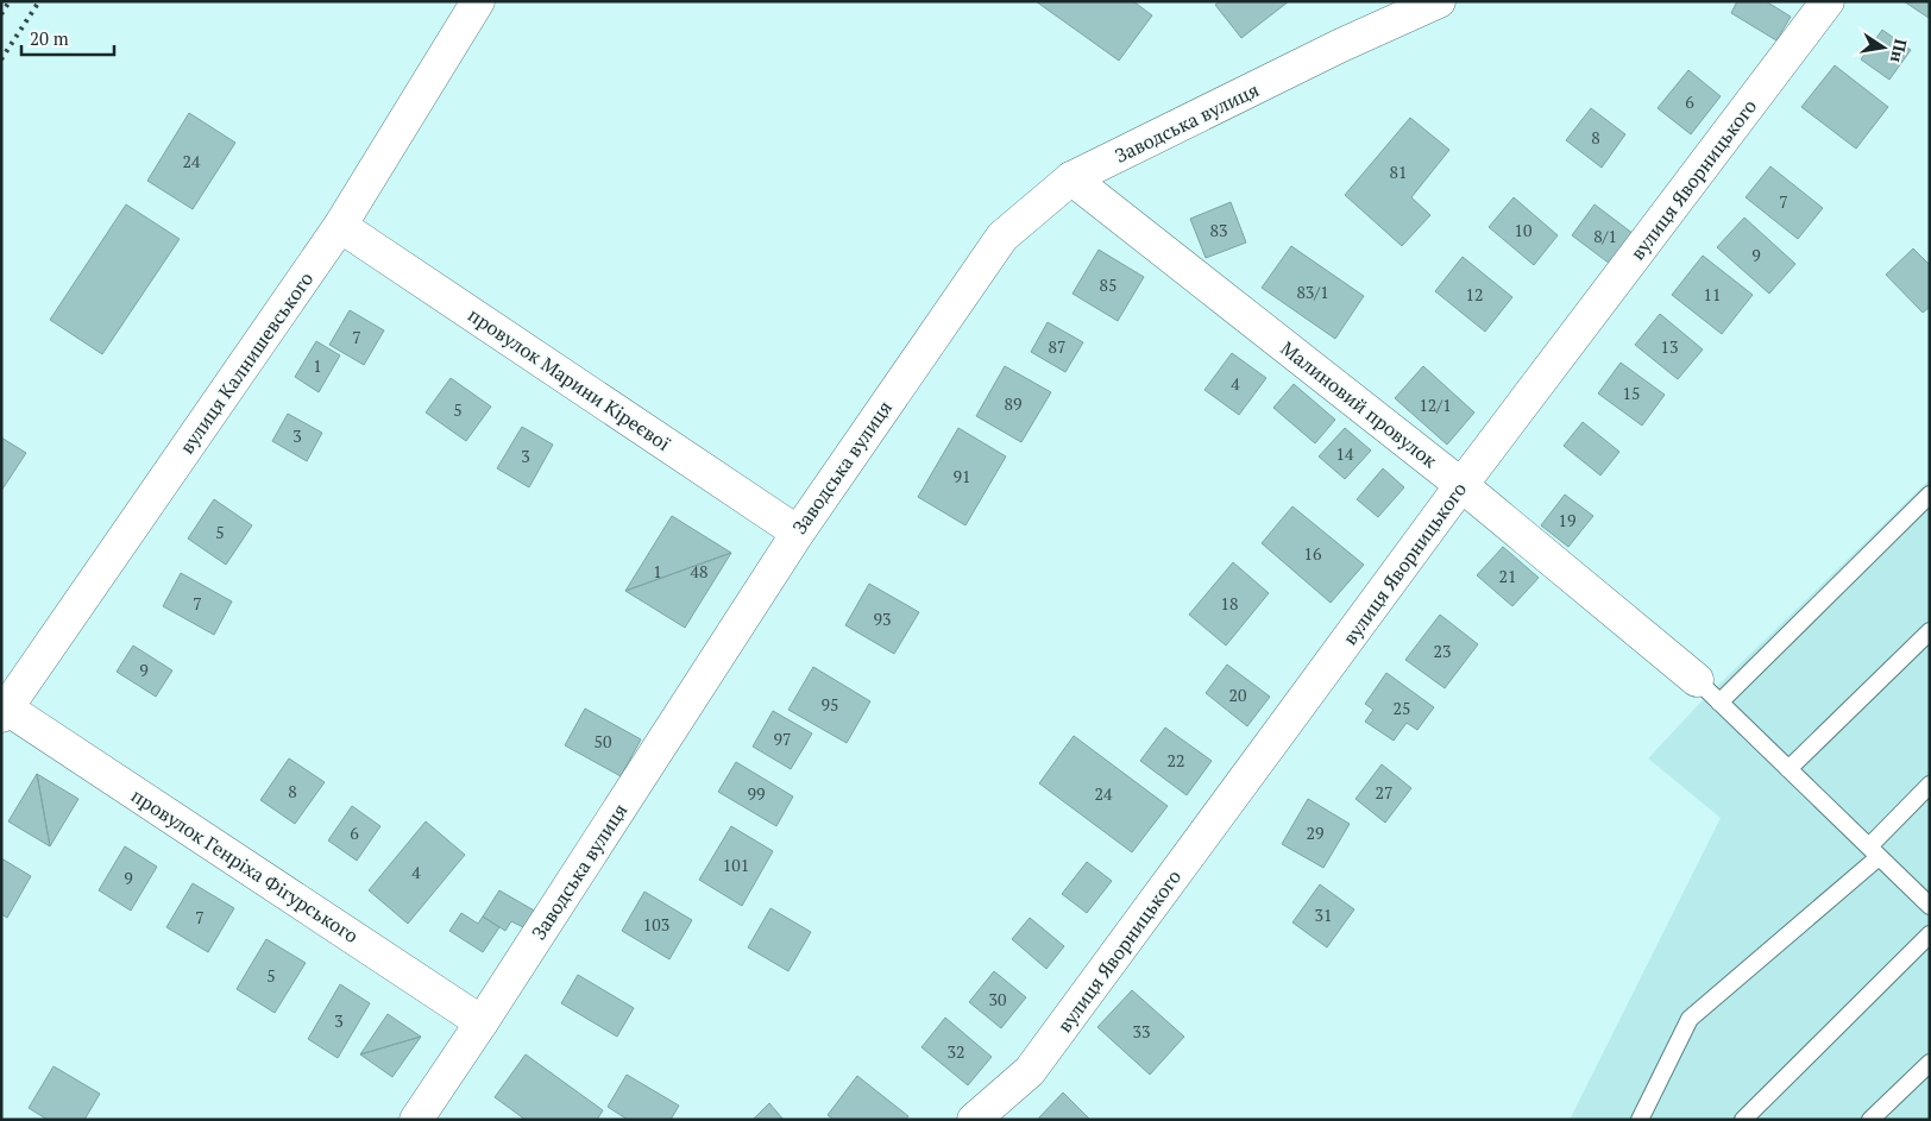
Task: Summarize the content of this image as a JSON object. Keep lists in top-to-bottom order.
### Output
{
  "streets": {
    "street": [
      "Заводська вулиця",
      "вулиця Яворницького",
      "вулиця Калнишевського",
      "провулок Марини Кіреєвої",
      "Малиновий провулок",
      "провулок Генріха Фігурського"
    ]
  },
  "crossings": [
    ["Заводська вулиця", "провулок Марини Кіреєвої"],
    ["Заводська вулиця", "Малиновий провулок"],
    ["Заводська вулиця", "провулок Генріха Фігурського"],
    ["вулиця Яворницького", "Малиновий провулок"],
    ["вулиця Калнишевського", "провулок Марини Кіреєвої"],
    ["вулиця Калнишевського", "провулок Генріха Фігурського"]
  ],
  "house_numbers": [
    "6",
    "8",
    "24",
    "81",
    "7",
    "83",
    "10",
    "8/1",
    "9",
    "85",
    "83/1",
    "12",
    "11",
    "7",
    "87",
    "13",
    "1",
    "4",
    "15",
    "89",
    "12/1",
    "5",
    "3",
    "14",
    "3",
    "91",
    "19",
    "5",
    "16",
    "1",
    "48",
    "21",
    "7",
    "18",
    "93",
    "23",
    "9",
    "20",
    "95",
    "25",
    "97",
    "50",
    "22",
    "8",
    "27",
    "99",
    "24",
    "6",
    "29",
    "101",
    "4",
    "9",
    "31",
    "7",
    "103",
    "5",
    "30",
    "3",
    "33",
    "32"
  ],
  "scale_bar": "20 m",
  "north": "right"
}
